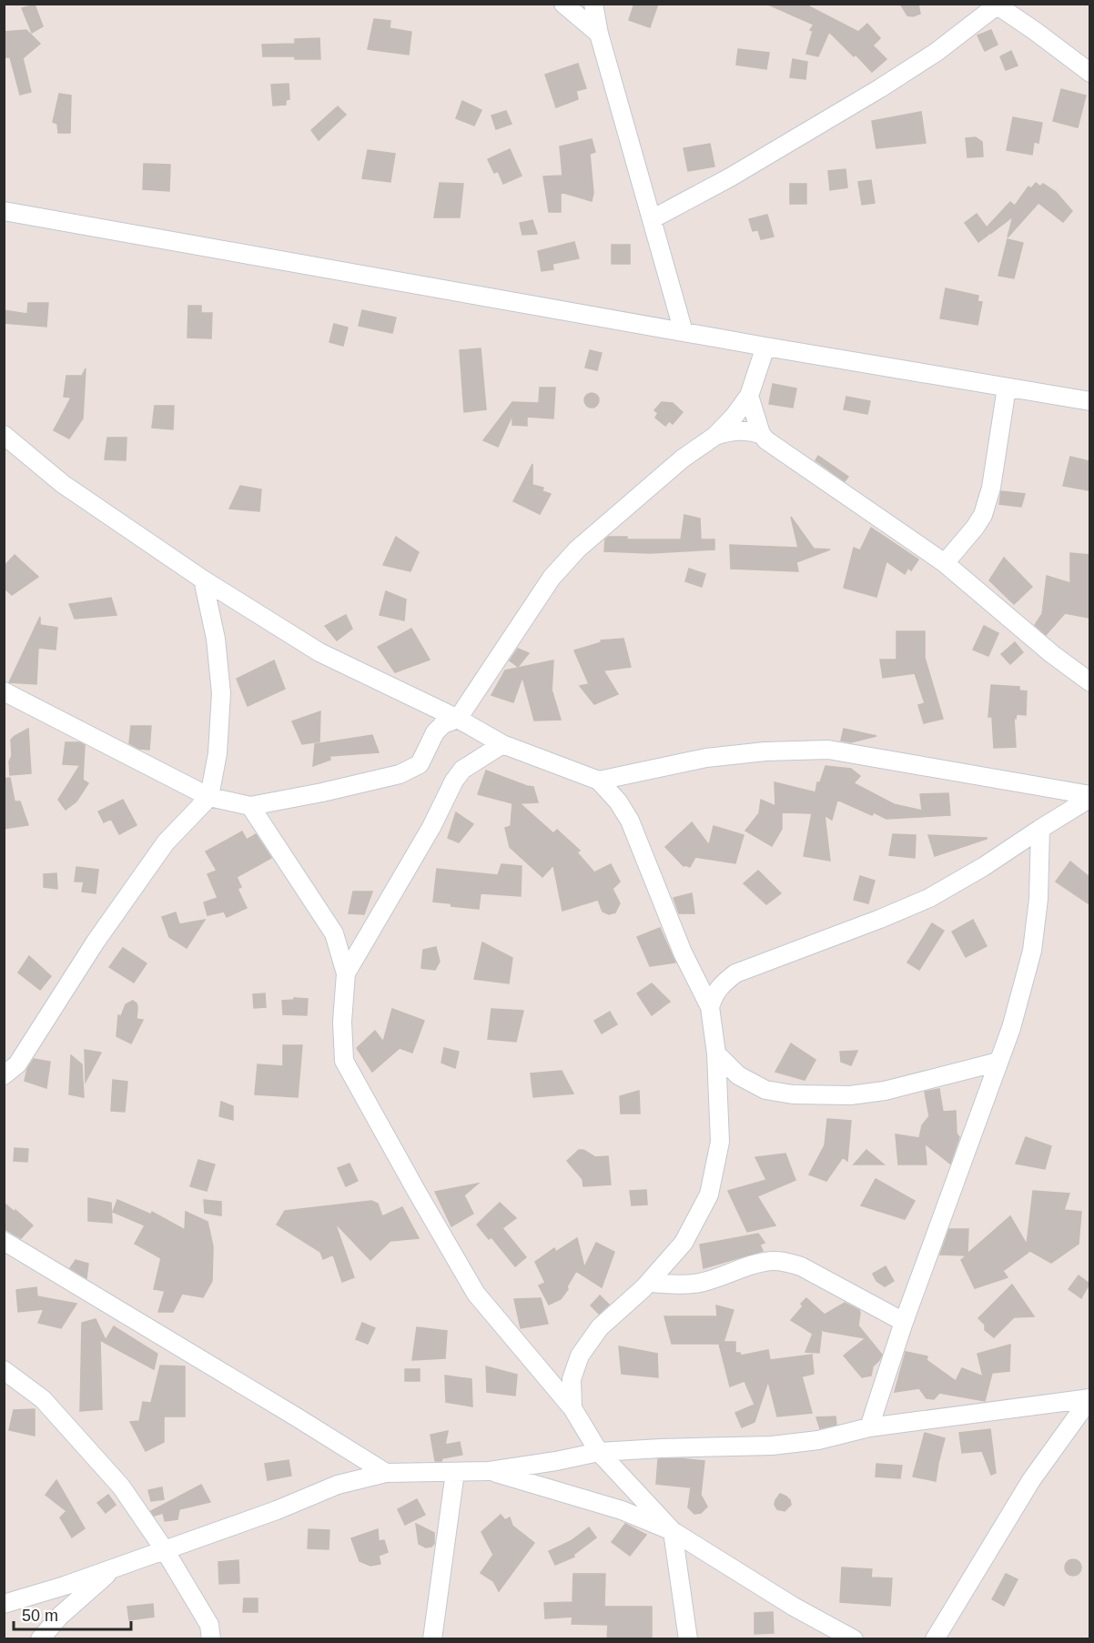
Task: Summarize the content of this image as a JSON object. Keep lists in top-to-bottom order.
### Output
{
  "scale_bar": "50 m"
}
